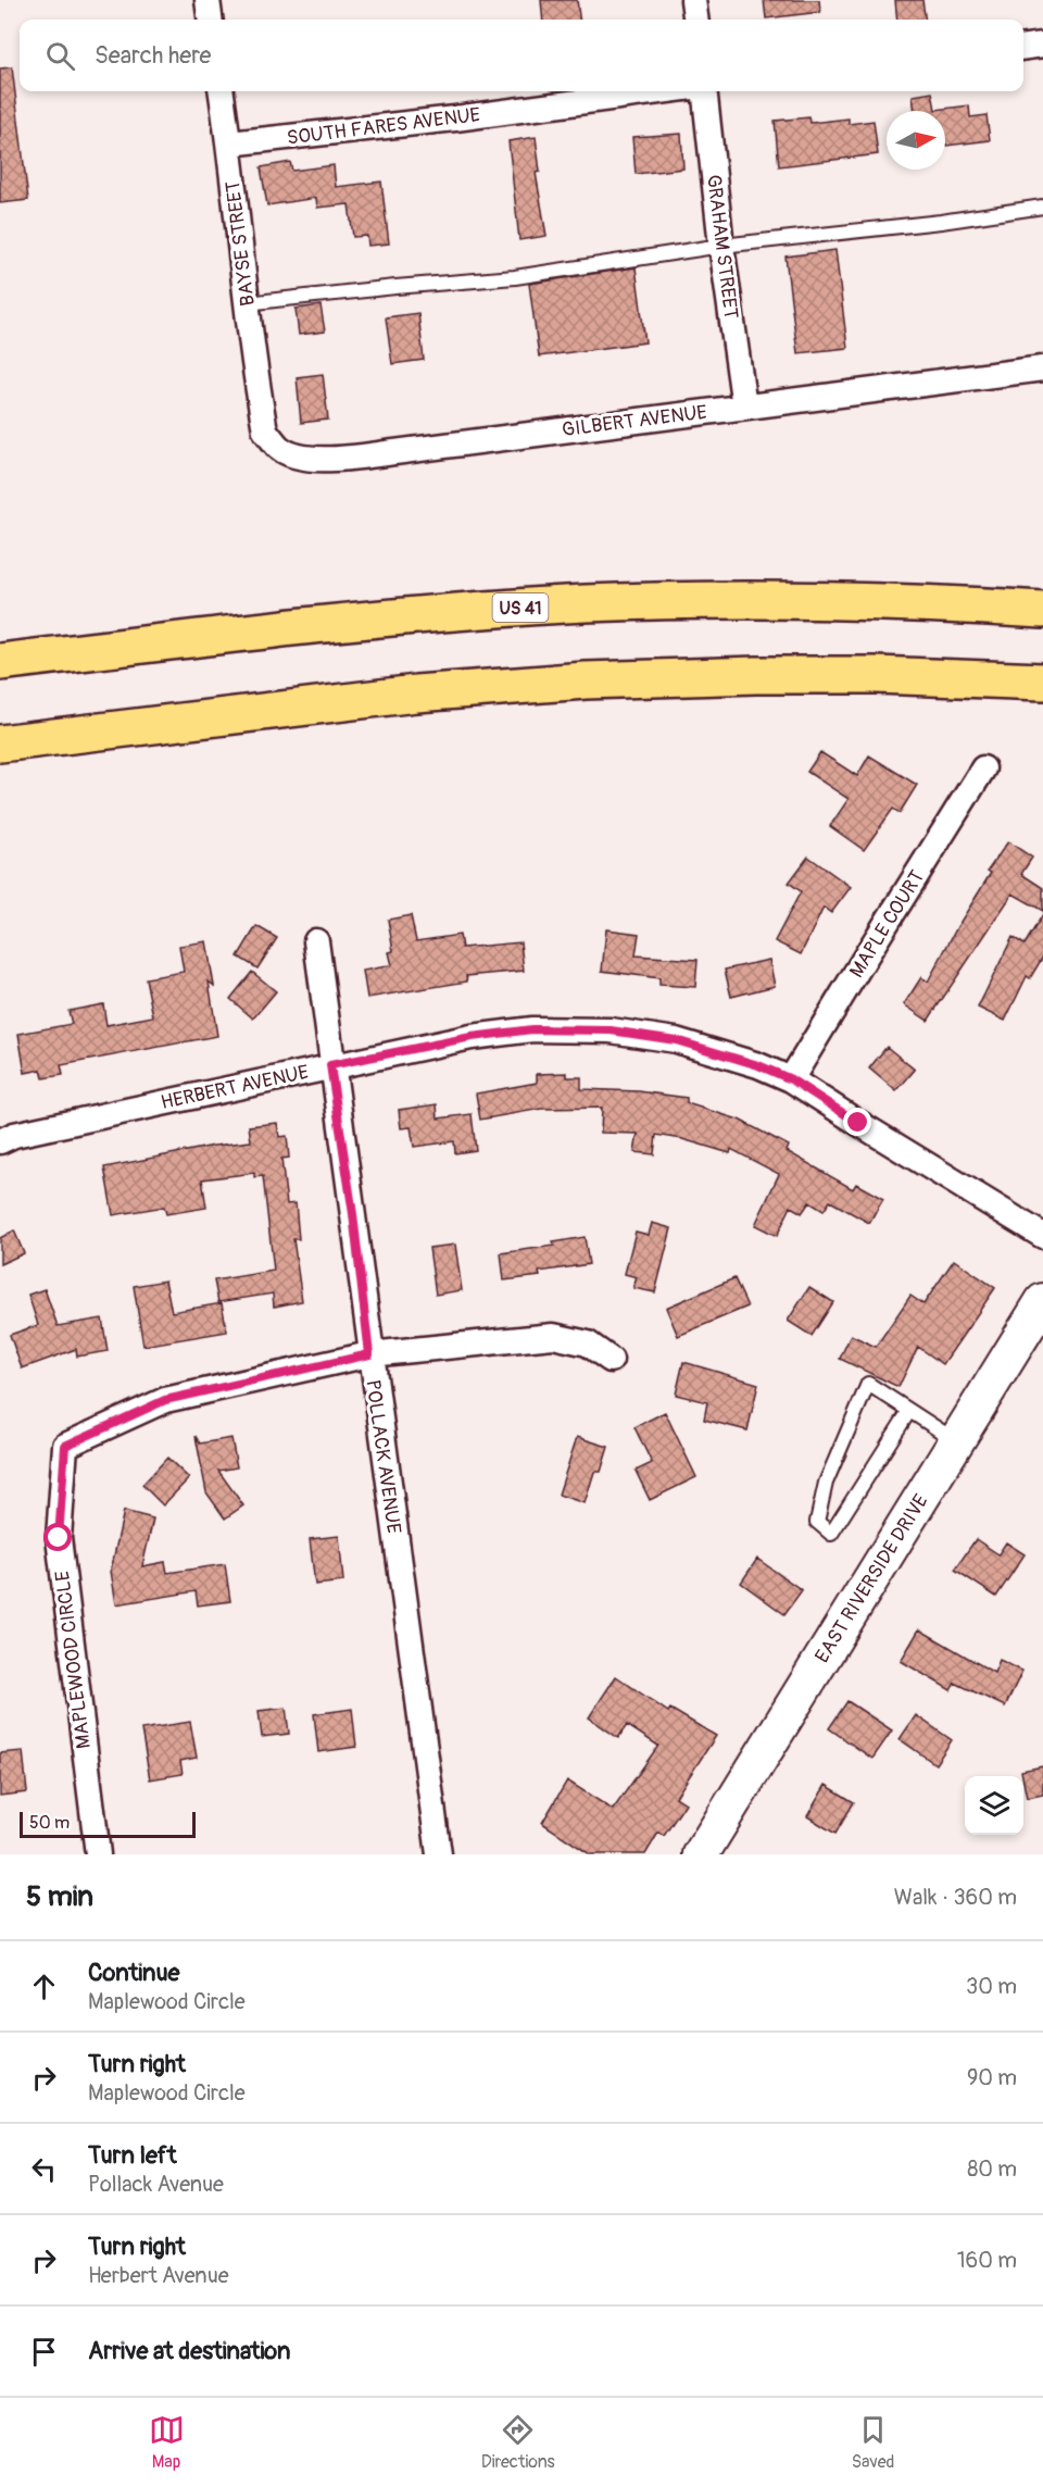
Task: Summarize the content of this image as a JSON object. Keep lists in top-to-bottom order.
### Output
{
  "streets": {
    "highway": ["US 41"],
    "street": [
      "SOUTH FARES AVENUE",
      "BAYSE STREET",
      "GRAHAM STREET",
      "GILBERT AVENUE",
      "MAPLE COURT",
      "HERBERT AVENUE",
      "POLLACK AVENUE",
      "EAST RIVERSIDE DRIVE",
      "MAPLEWOOD CIRCLE"
    ]
  },
  "crossings": [
    ["SOUTH FARES AVENUE", "BAYSE STREET"],
    ["BAYSE STREET", "GILBERT AVENUE"],
    ["GRAHAM STREET", "GILBERT AVENUE"],
    ["MAPLE COURT", "HERBERT AVENUE"],
    ["HERBERT AVENUE", "POLLACK AVENUE"],
    ["POLLACK AVENUE", "MAPLEWOOD CIRCLE"]
  ],
  "scale_bar": "50 m",
  "north": "right",
  "page": {
    "search": "Search here",
    "scale": "50 m",
    "heading": ["5 min", "Walk · 360 m"],
    "list": [
      ["Continue", "Maplewood Circle", "30 m"],
      ["Turn right", "Maplewood Circle", "90 m"],
      ["Turn left", "Pollack Avenue", "80 m"],
      ["Turn right", "Herbert Avenue", "160 m"],
      "Arrive at destination"
    ],
    "nav": ["Map", "Directions", "Saved"]
  }
}
